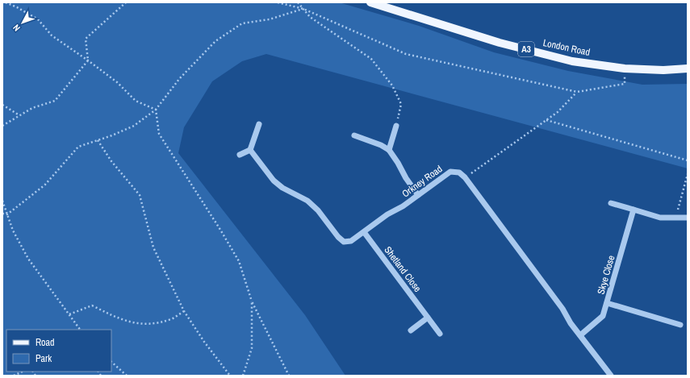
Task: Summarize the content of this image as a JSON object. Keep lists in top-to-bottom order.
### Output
{
  "streets": {
    "main road": ["London Road", "A3"],
    "street": ["Orkney Road", "Shetland Close", "Skye Close"]
  },
  "crossings": [
    ["Orkney Road", "Shetland Close"]
  ],
  "legend": ["Road", "Park"],
  "north": "bottom left"
}
